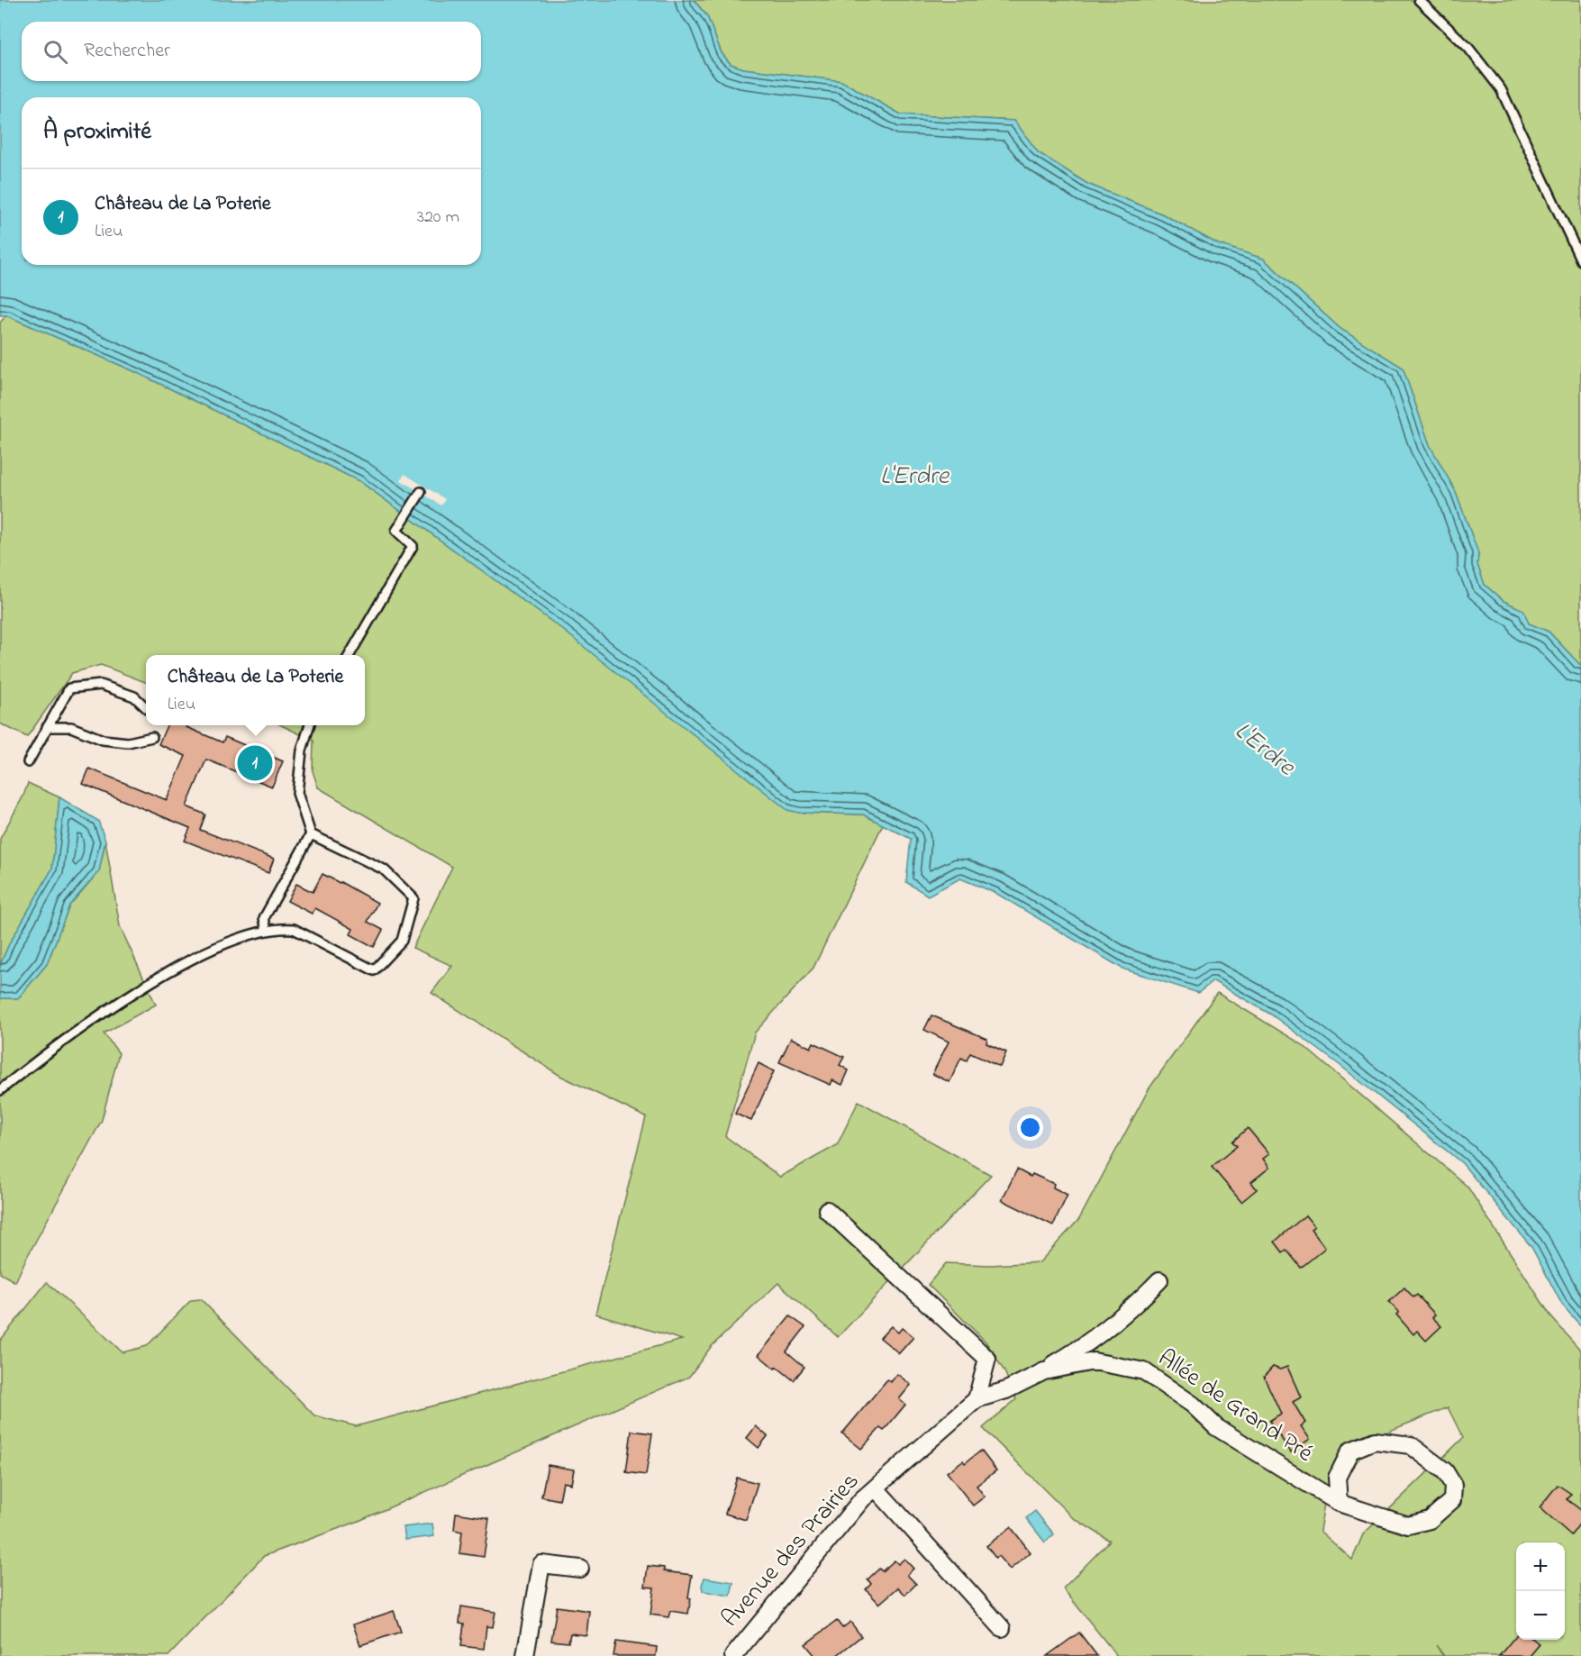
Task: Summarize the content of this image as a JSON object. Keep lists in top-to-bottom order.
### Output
{
  "streets": {
    "street": ["Allée de Grand Pré", "Avenue des Prairies"]
  },
  "crossings": [
    ["Allée de Grand Pré", "Avenue des Prairies"]
  ],
  "water": ["L'Erdre"],
  "page": {
    "search": "Rechercher",
    "heading": "À proximité",
    "list": [
      {
        "mark": "1",
        "name": "Château de La Poterie",
        "note": "Lieu",
        "value": "320 m"
      }
    ],
    "popup": ["Château de La Poterie", "Lieu"],
    "pins": "1",
    "map_buttons": ["+", "−"]
  }
}
